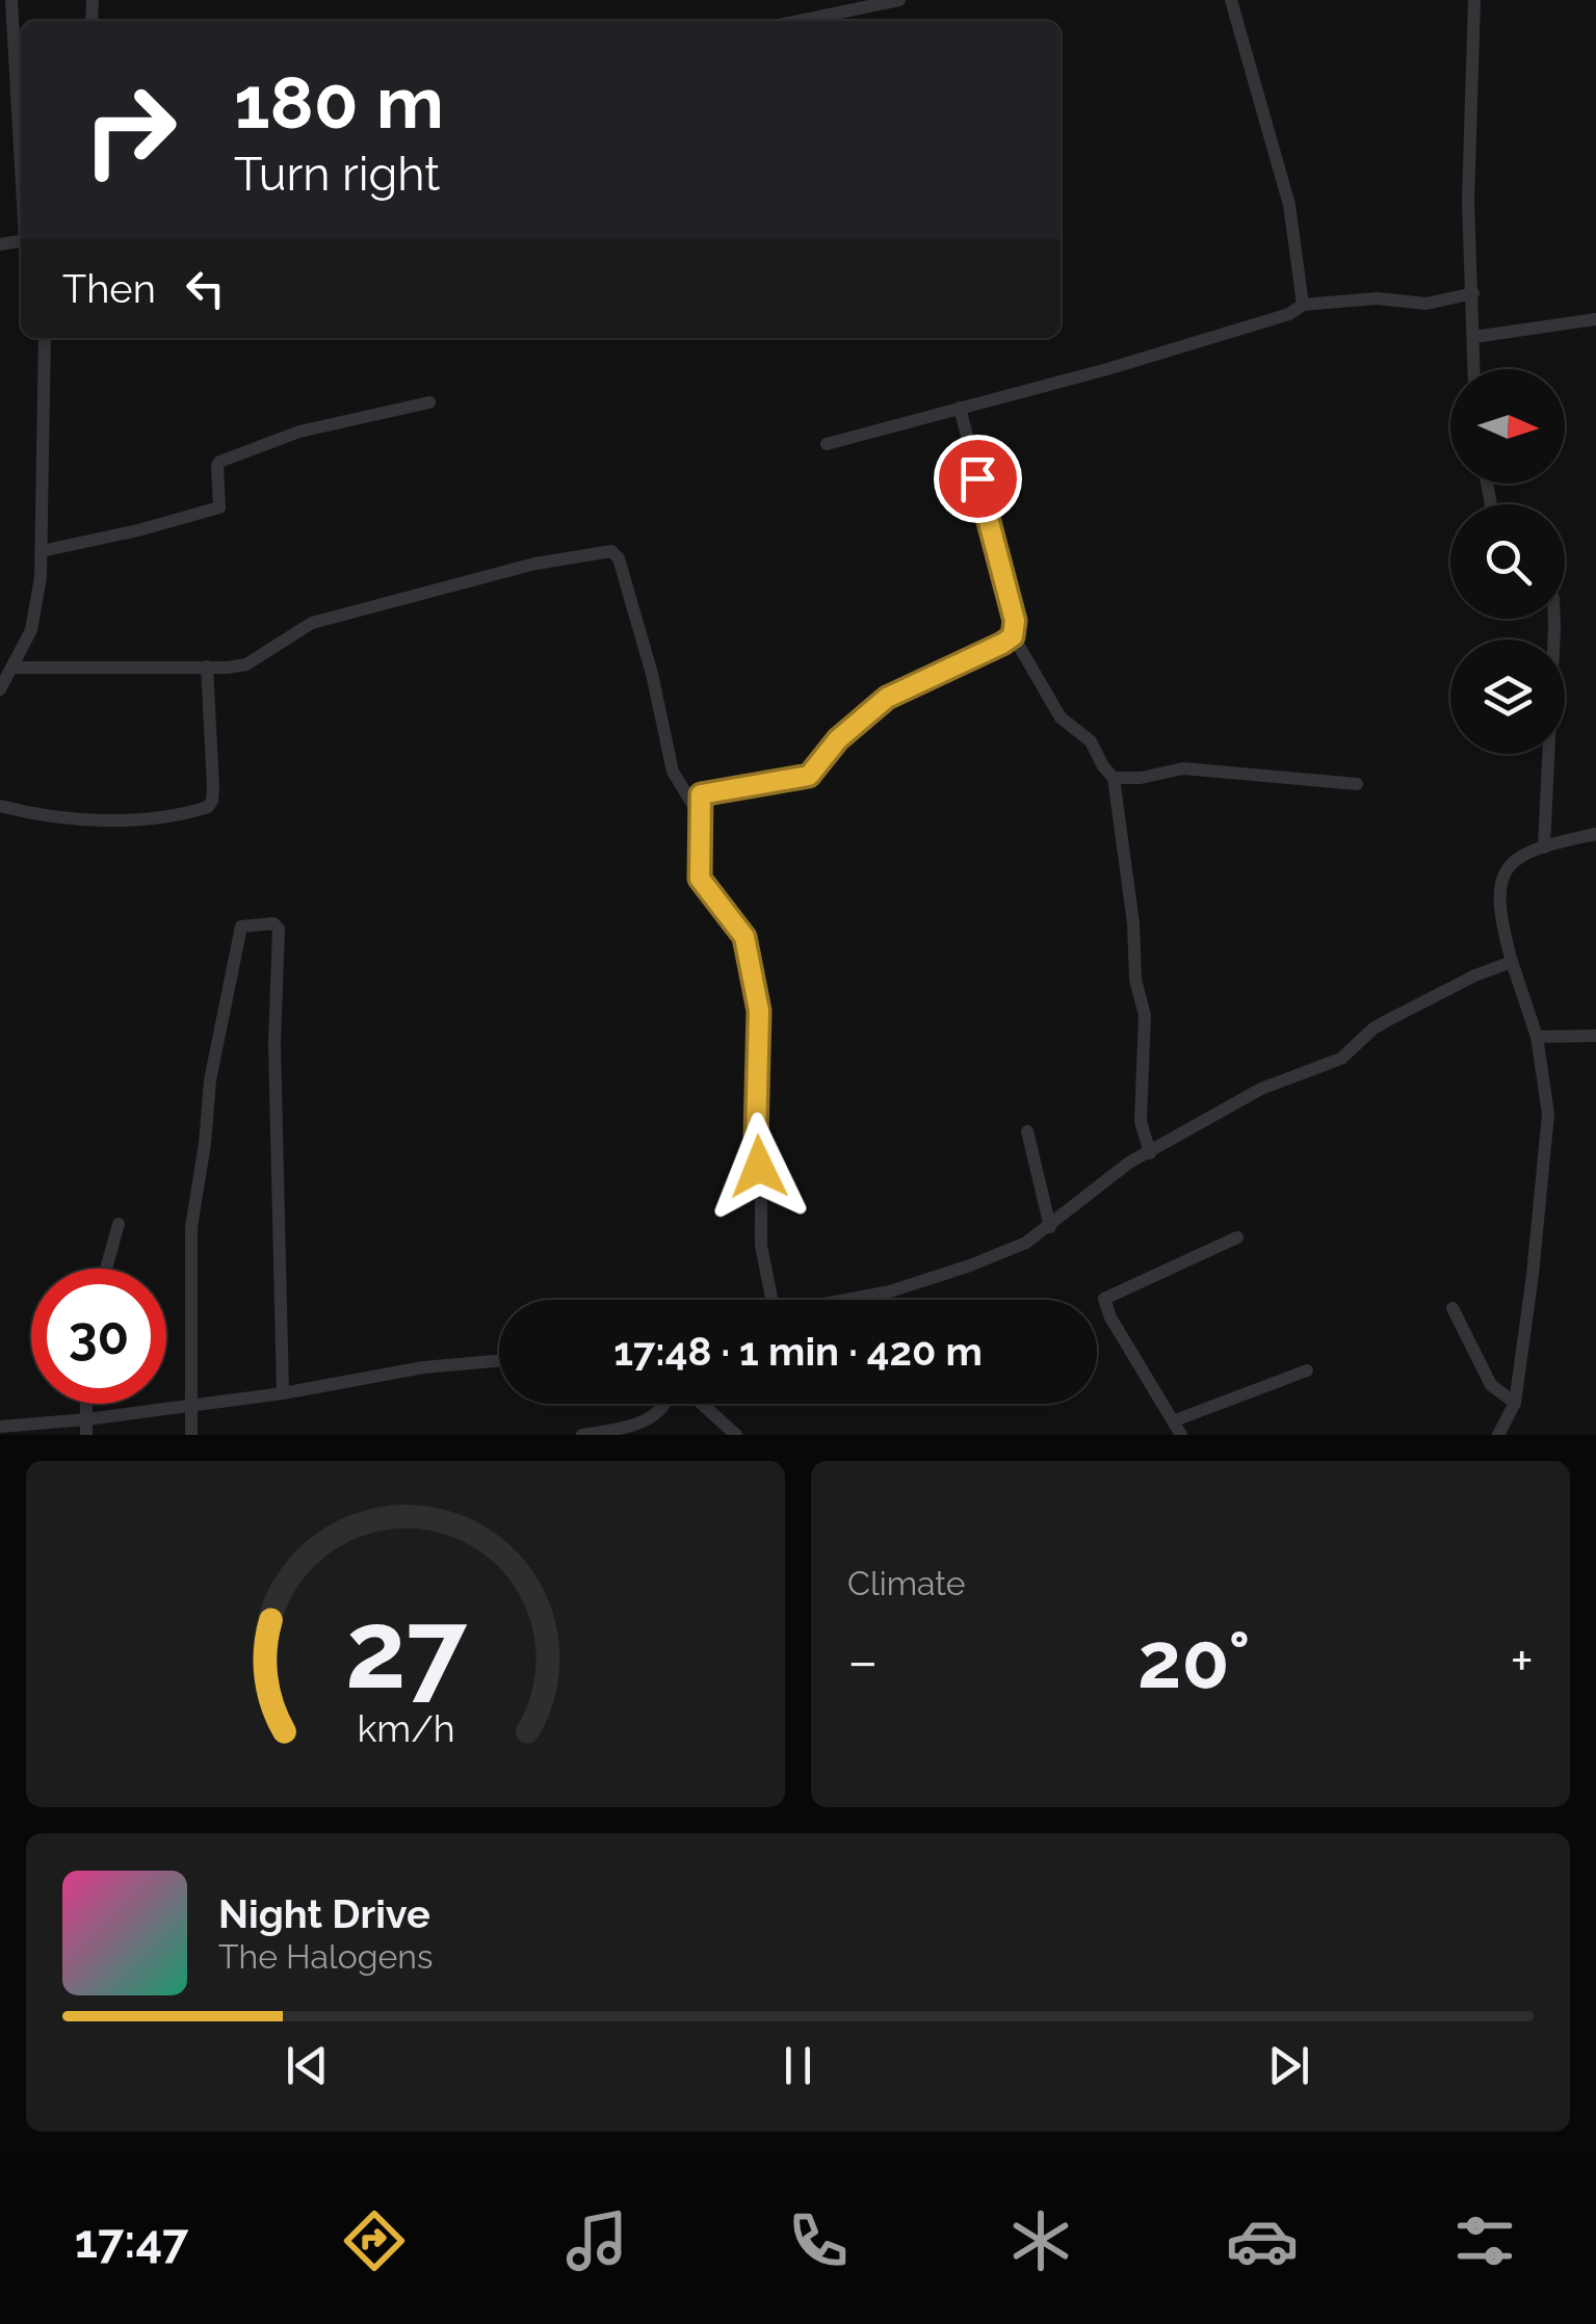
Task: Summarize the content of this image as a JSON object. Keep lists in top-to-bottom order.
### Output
{
  "north": "right",
  "page": {
    "turn": ["180 m", "Turn right"],
    "then": "Then",
    "limit": "30",
    "trip": "17:48 · 1 min · 420 m",
    "tile": "Climate",
    "heat": ["−", "20°", "+"],
    "song": ["Night Drive", "The Halogens"],
    "tabs": "17:47",
    "gauge": ["27", "km/h"]
  }
}
